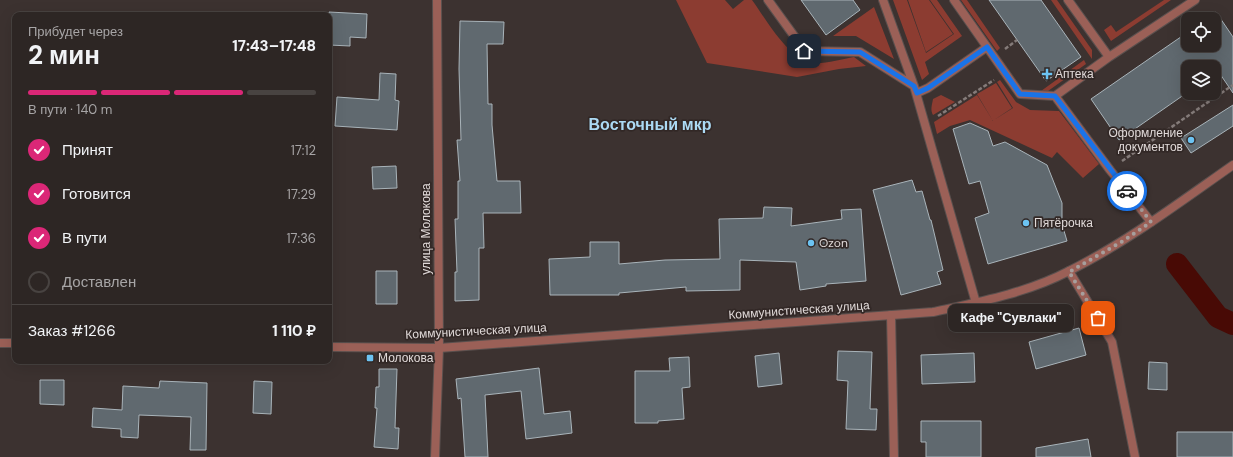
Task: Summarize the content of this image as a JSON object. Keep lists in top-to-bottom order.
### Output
{
  "streets": {
    "street": ["улица Молокова", "Коммунистическая улица"]
  },
  "crossings": [
    ["улица Молокова", "Коммунистическая улица"]
  ],
  "districts": ["Восточный мкр"],
  "places": {
    "health": ["Аптека"],
    "other": [
      "Оформление документов",
      "Пятёрочка",
      "Ozon",
      "Кафе \"Сувлаки\""
    ],
    "transit": ["Молокова"]
  },
  "page": {
    "heading": ["2 мин", "Прибудет через", "17:43–17:48"],
    "panel": ["Заказ #1266", "1 110 ₽"],
    "bar": "В пути · 140 m",
    "list": [
      ["Принят", "17:12"],
      ["Готовится", "17:29"],
      ["В пути", "17:36"],
      "Доставлен"
    ],
    "bubble": "Кафе \"Сувлаки\""
  }
}
